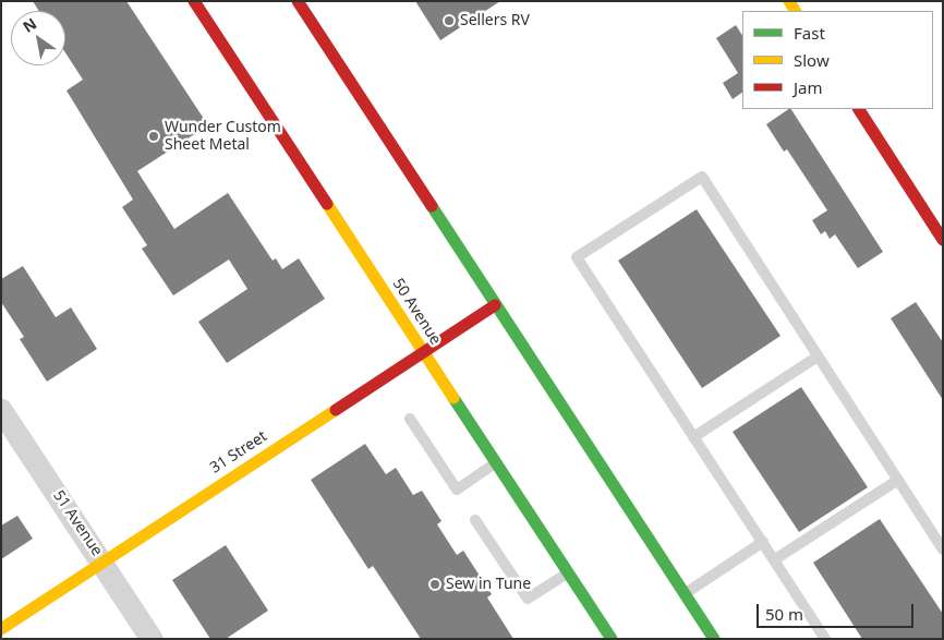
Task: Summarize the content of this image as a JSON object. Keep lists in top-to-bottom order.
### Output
{
  "streets": {
    "street": ["50 Avenue", "31 Street", "51 Avenue"]
  },
  "crossings": [
    ["50 Avenue", "31 Street"],
    ["31 Street", "51 Avenue"]
  ],
  "places": ["Sellers RV", "Wunder Custom Sheet Metal", "Sew in Tune"],
  "legend": ["Fast", "Slow", "Jam"],
  "scale_bar": "50 m",
  "north": "top left"
}
